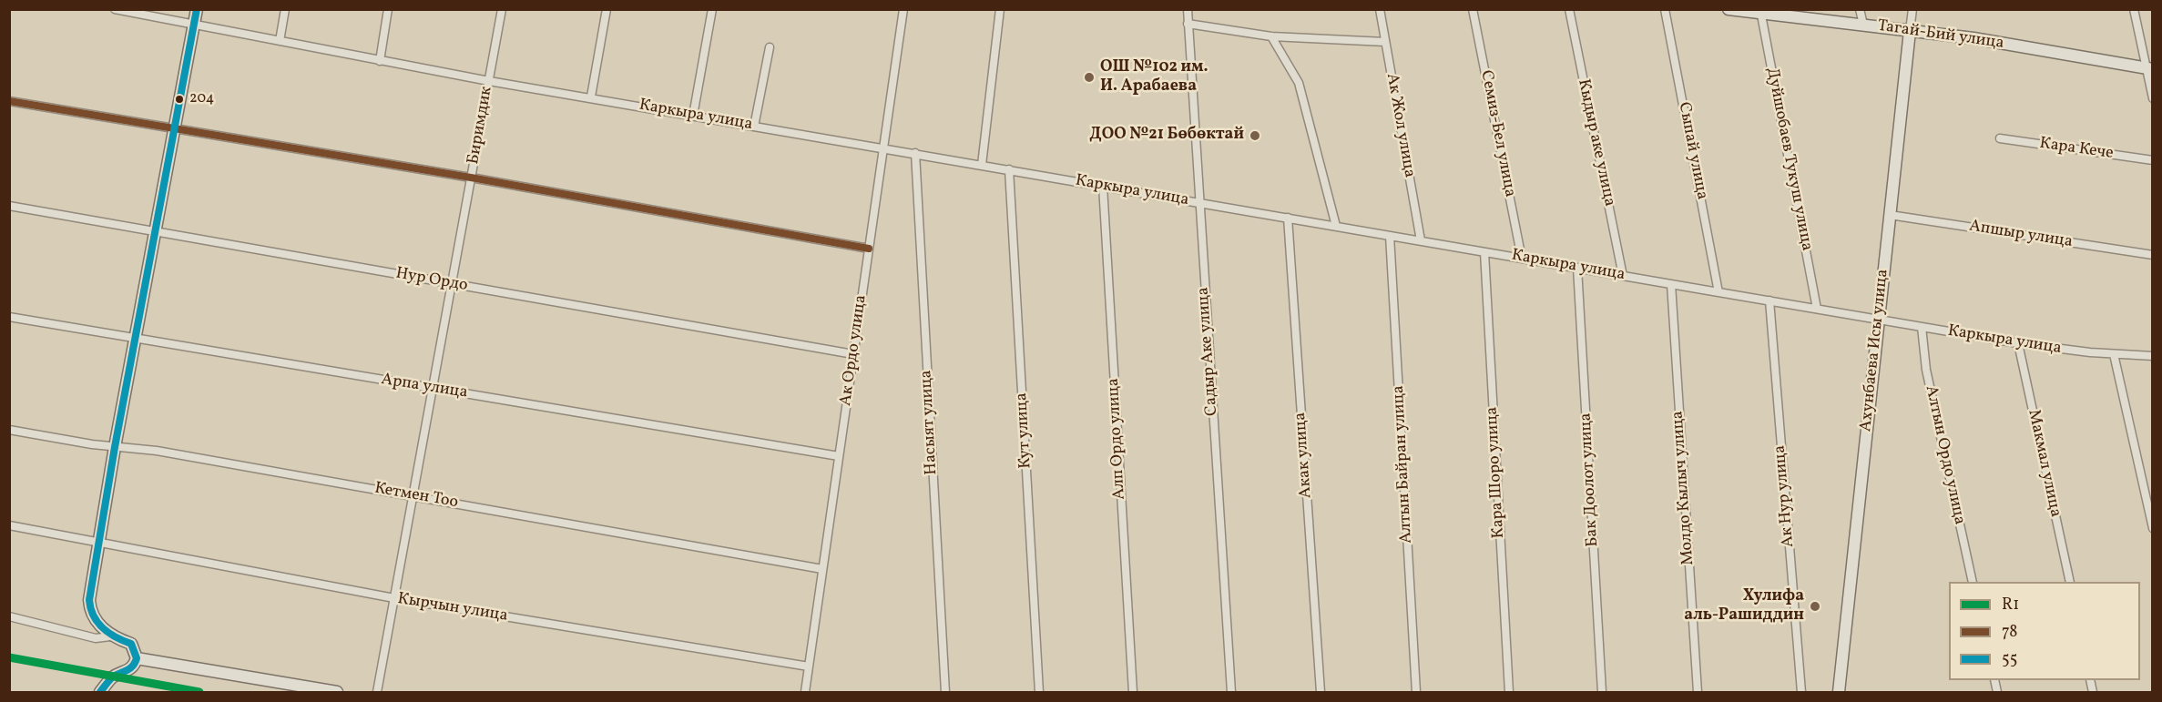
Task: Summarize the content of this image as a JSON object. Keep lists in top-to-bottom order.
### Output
{
  "streets": {
    "street": [
      "Тагай-Бий улица",
      "Каркыра улица",
      "Биримдик",
      "Ак Жол улица",
      "Семиз-Бел улица",
      "Кыдыр аке улица",
      "Кара Кече",
      "Сыпай улица",
      "Дуйшобаев Тукуш улица",
      "Апшыр улица",
      "Нур Ордо",
      "Ак Ордо улица",
      "Ахунбаева Исы улица",
      "Садыр Аке улица",
      "Арпа улица",
      "Насыят улица",
      "Кут улица",
      "Алп Ордо улица",
      "Акак улица",
      "Алтын Ордо улица",
      "Макмал улица",
      "Алтын Байран улица",
      "Кара Шоро улица",
      "Бак Доолот улица",
      "Молдо Кылыч улица",
      "Кетмен Тоо",
      "Ак Нур улица",
      "Кырчын улица"
    ]
  },
  "crossings": [
    ["Тагай-Бий улица", "Дуйшобаев Тукуш улица"],
    ["Тагай-Бий улица", "Ахунбаева Исы улица"],
    ["Каркыра улица", "Биримдик"],
    ["Каркыра улица", "Ак Жол улица"],
    ["Каркыра улица", "Семиз-Бел улица"],
    ["Каркыра улица", "Кыдыр аке улица"],
    ["Каркыра улица", "Сыпай улица"],
    ["Каркыра улица", "Дуйшобаев Тукуш улица"],
    ["Каркыра улица", "Ак Ордо улица"],
    ["Каркыра улица", "Ахунбаева Исы улица"],
    ["Каркыра улица", "Садыр Аке улица"],
    ["Каркыра улица", "Насыят улица"],
    ["Каркыра улица", "Кут улица"],
    ["Каркыра улица", "Алп Ордо улица"],
    ["Каркыра улица", "Акак улица"],
    ["Каркыра улица", "Алтын Ордо улица"],
    ["Каркыра улица", "Макмал улица"],
    ["Каркыра улица", "Алтын Байран улица"],
    ["Каркыра улица", "Кара Шоро улица"],
    ["Каркыра улица", "Бак Доолот улица"],
    ["Каркыра улица", "Молдо Кылыч улица"],
    ["Каркыра улица", "Ак Нур улица"],
    ["Биримдик", "Нур Ордо"],
    ["Биримдик", "Арпа улица"],
    ["Биримдик", "Кетмен Тоо"],
    ["Биримдик", "Кырчын улица"],
    ["Апшыр улица", "Ахунбаева Исы улица"],
    ["Нур Ордо", "Ак Ордо улица"],
    ["Ак Ордо улица", "Арпа улица"],
    ["Ак Ордо улица", "Кетмен Тоо"],
    ["Ак Ордо улица", "Кырчын улица"]
  ],
  "places": [
    "ОШ №102 им. И. Арабаева",
    "204",
    "ДОО №21 Бөбөктай",
    "Хулифа аль-Рашиддин"
  ],
  "lines": ["transit line 55", "transit line 78", "transit line R1"],
  "legend": ["R1", "78", "55"]
}
